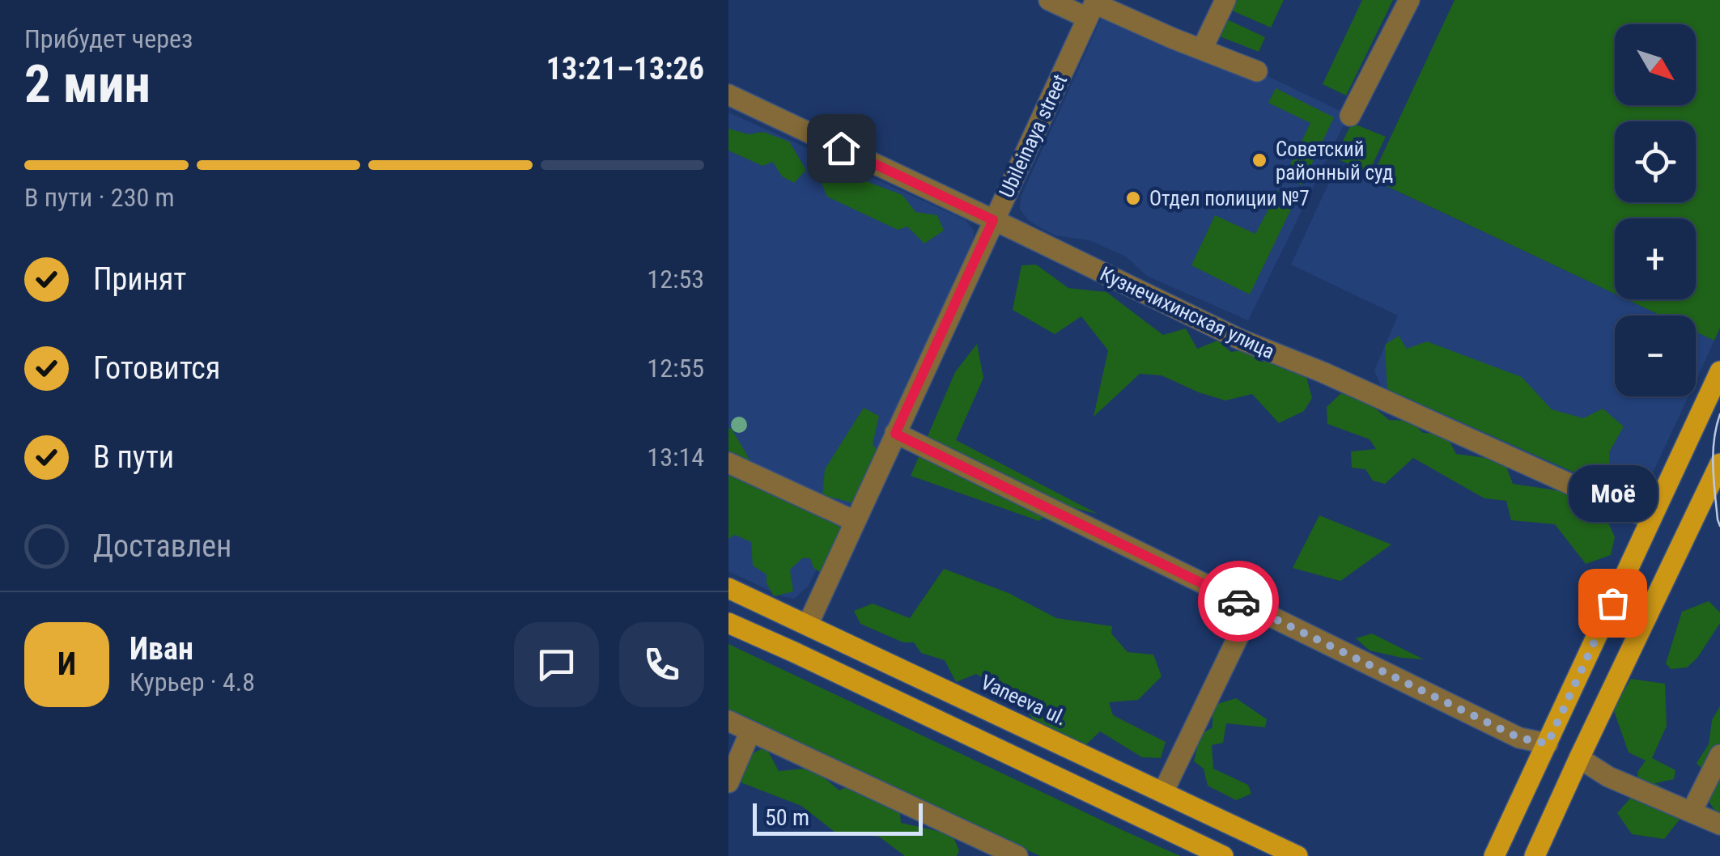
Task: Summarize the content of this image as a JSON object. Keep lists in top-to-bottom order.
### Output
{
  "streets": {
    "main road": ["Vaneeva ul."],
    "street": ["Ubileinaya street", "Кузнечихинская улица"]
  },
  "crossings": [
    ["Ubileinaya street", "Кузнечихинская улица"],
    ["Ubileinaya street", "Vaneeva ul."]
  ],
  "places": ["Советский районный суд", "Отдел полиции №7", "Моё"],
  "scale_bar": "50 m",
  "north": "bottom right",
  "page": {
    "heading": ["2 мин", "Прибудет через", "13:21–13:26"],
    "panel": ["Иван", "Курьер · 4.8"],
    "map_buttons": ["+", "−"],
    "bar": "В пути · 230 m",
    "list": [
      ["Принят", "12:53"],
      ["Готовится", "12:55"],
      ["В пути", "13:14"],
      "Доставлен"
    ],
    "bubble": "Моё",
    "round": "И",
    "scale": "50 m"
  }
}
